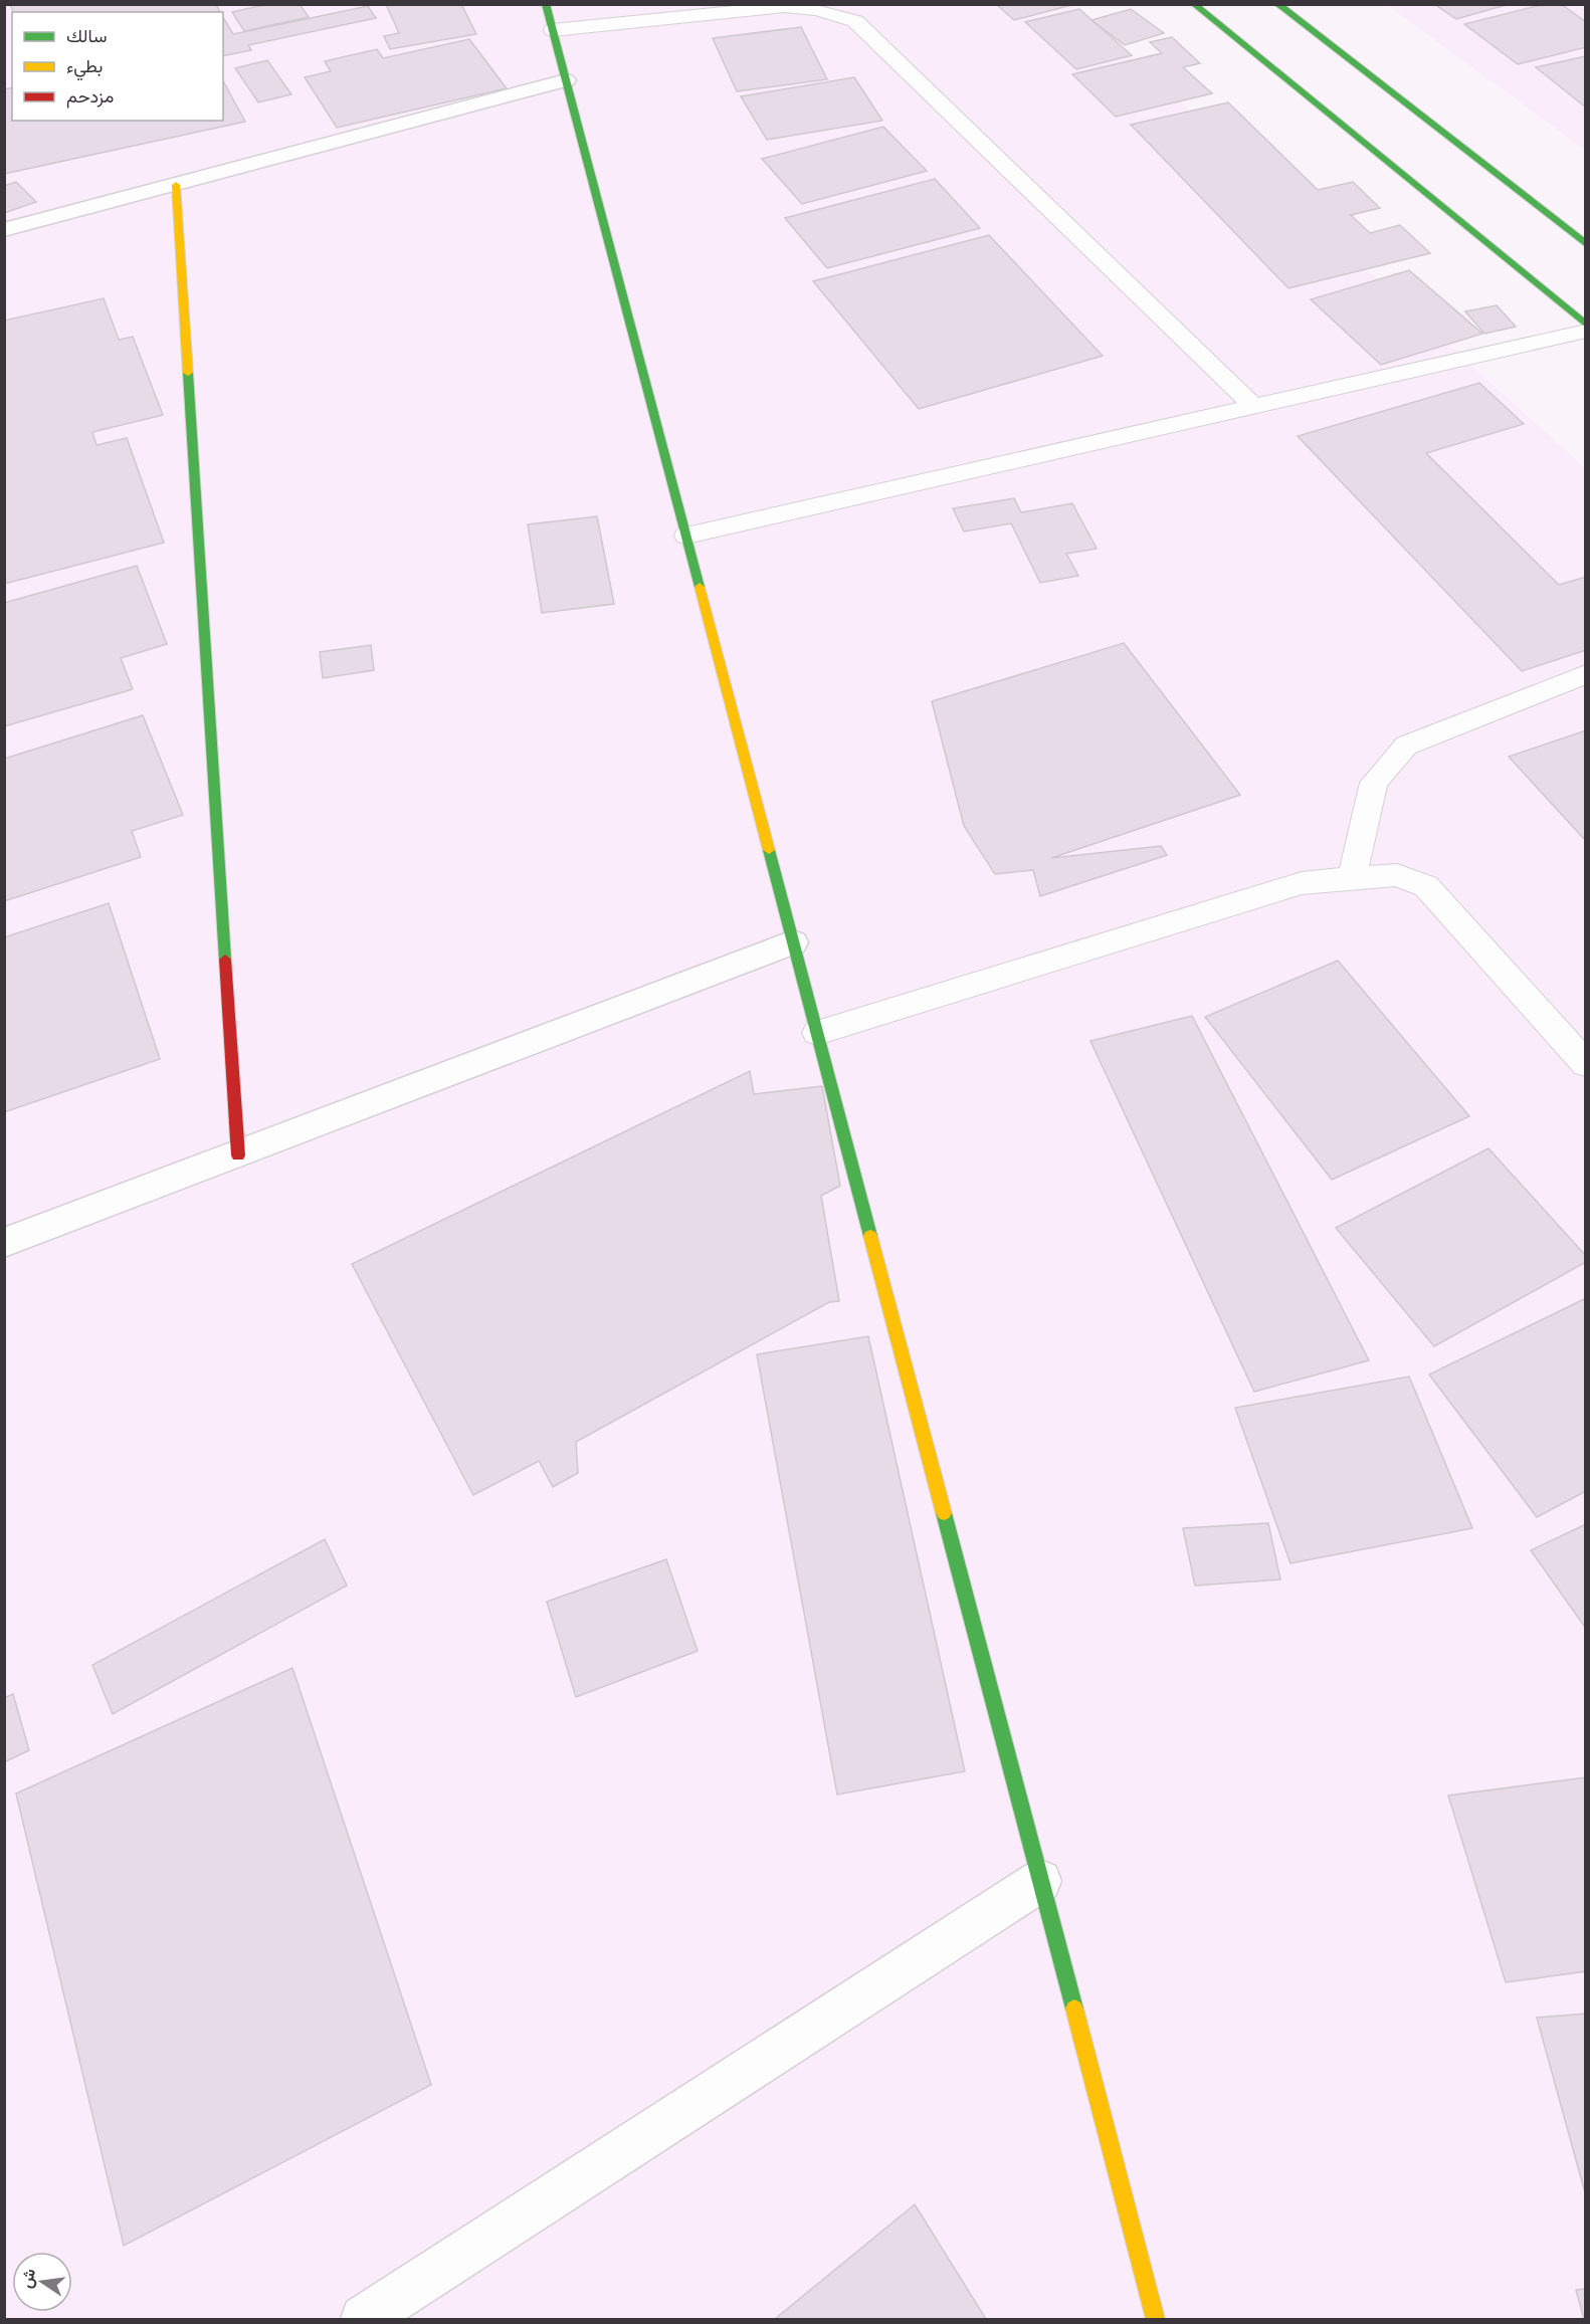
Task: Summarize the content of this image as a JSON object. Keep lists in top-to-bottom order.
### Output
{
  "legend": ["سالك", "بطيء", "مزدحم"],
  "north": "left"
}
